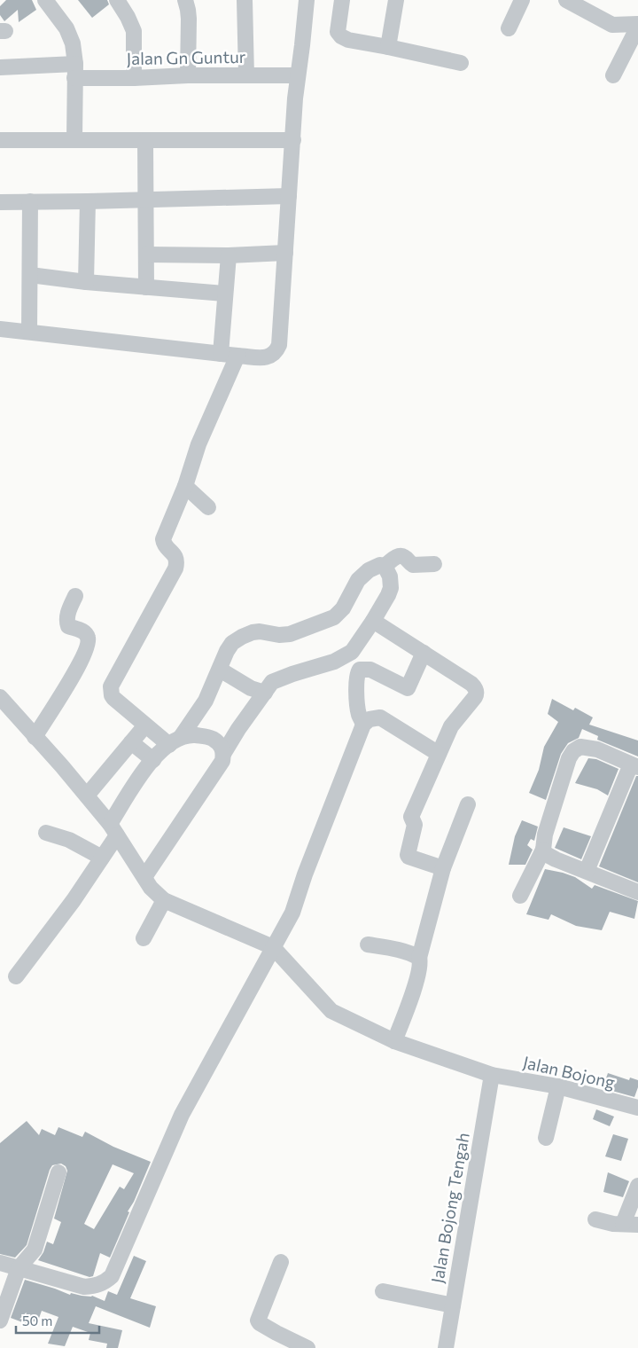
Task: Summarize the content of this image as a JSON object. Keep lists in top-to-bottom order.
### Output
{
  "streets": {
    "street": ["Jalan Gn Guntur", "Jalan Bojong", "Jalan Bojong Tengah"]
  },
  "crossings": [
    ["Jalan Bojong", "Jalan Bojong Tengah"]
  ],
  "scale_bar": "50 m"
}
